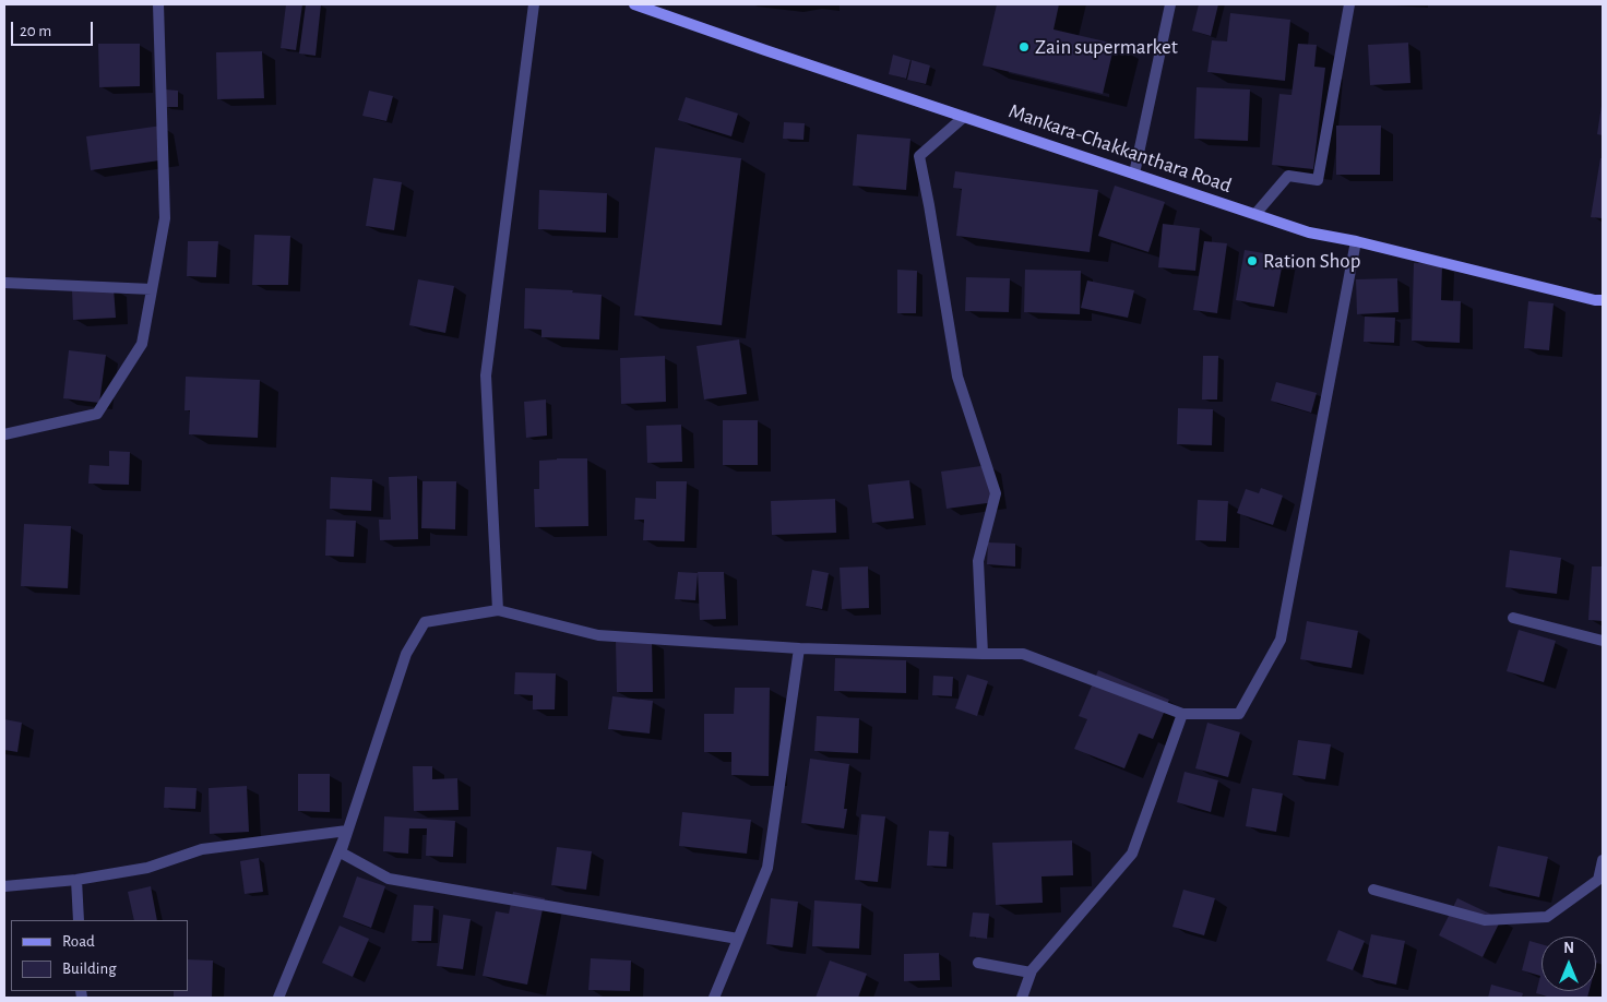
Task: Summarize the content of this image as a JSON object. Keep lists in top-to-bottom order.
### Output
{
  "streets": {
    "main road": ["Mankara-Chakkanthara Road"]
  },
  "places": ["Zain supermarket", "Ration Shop"],
  "legend": ["Road", "Building"],
  "scale_bar": "20 m",
  "north": "top"
}
